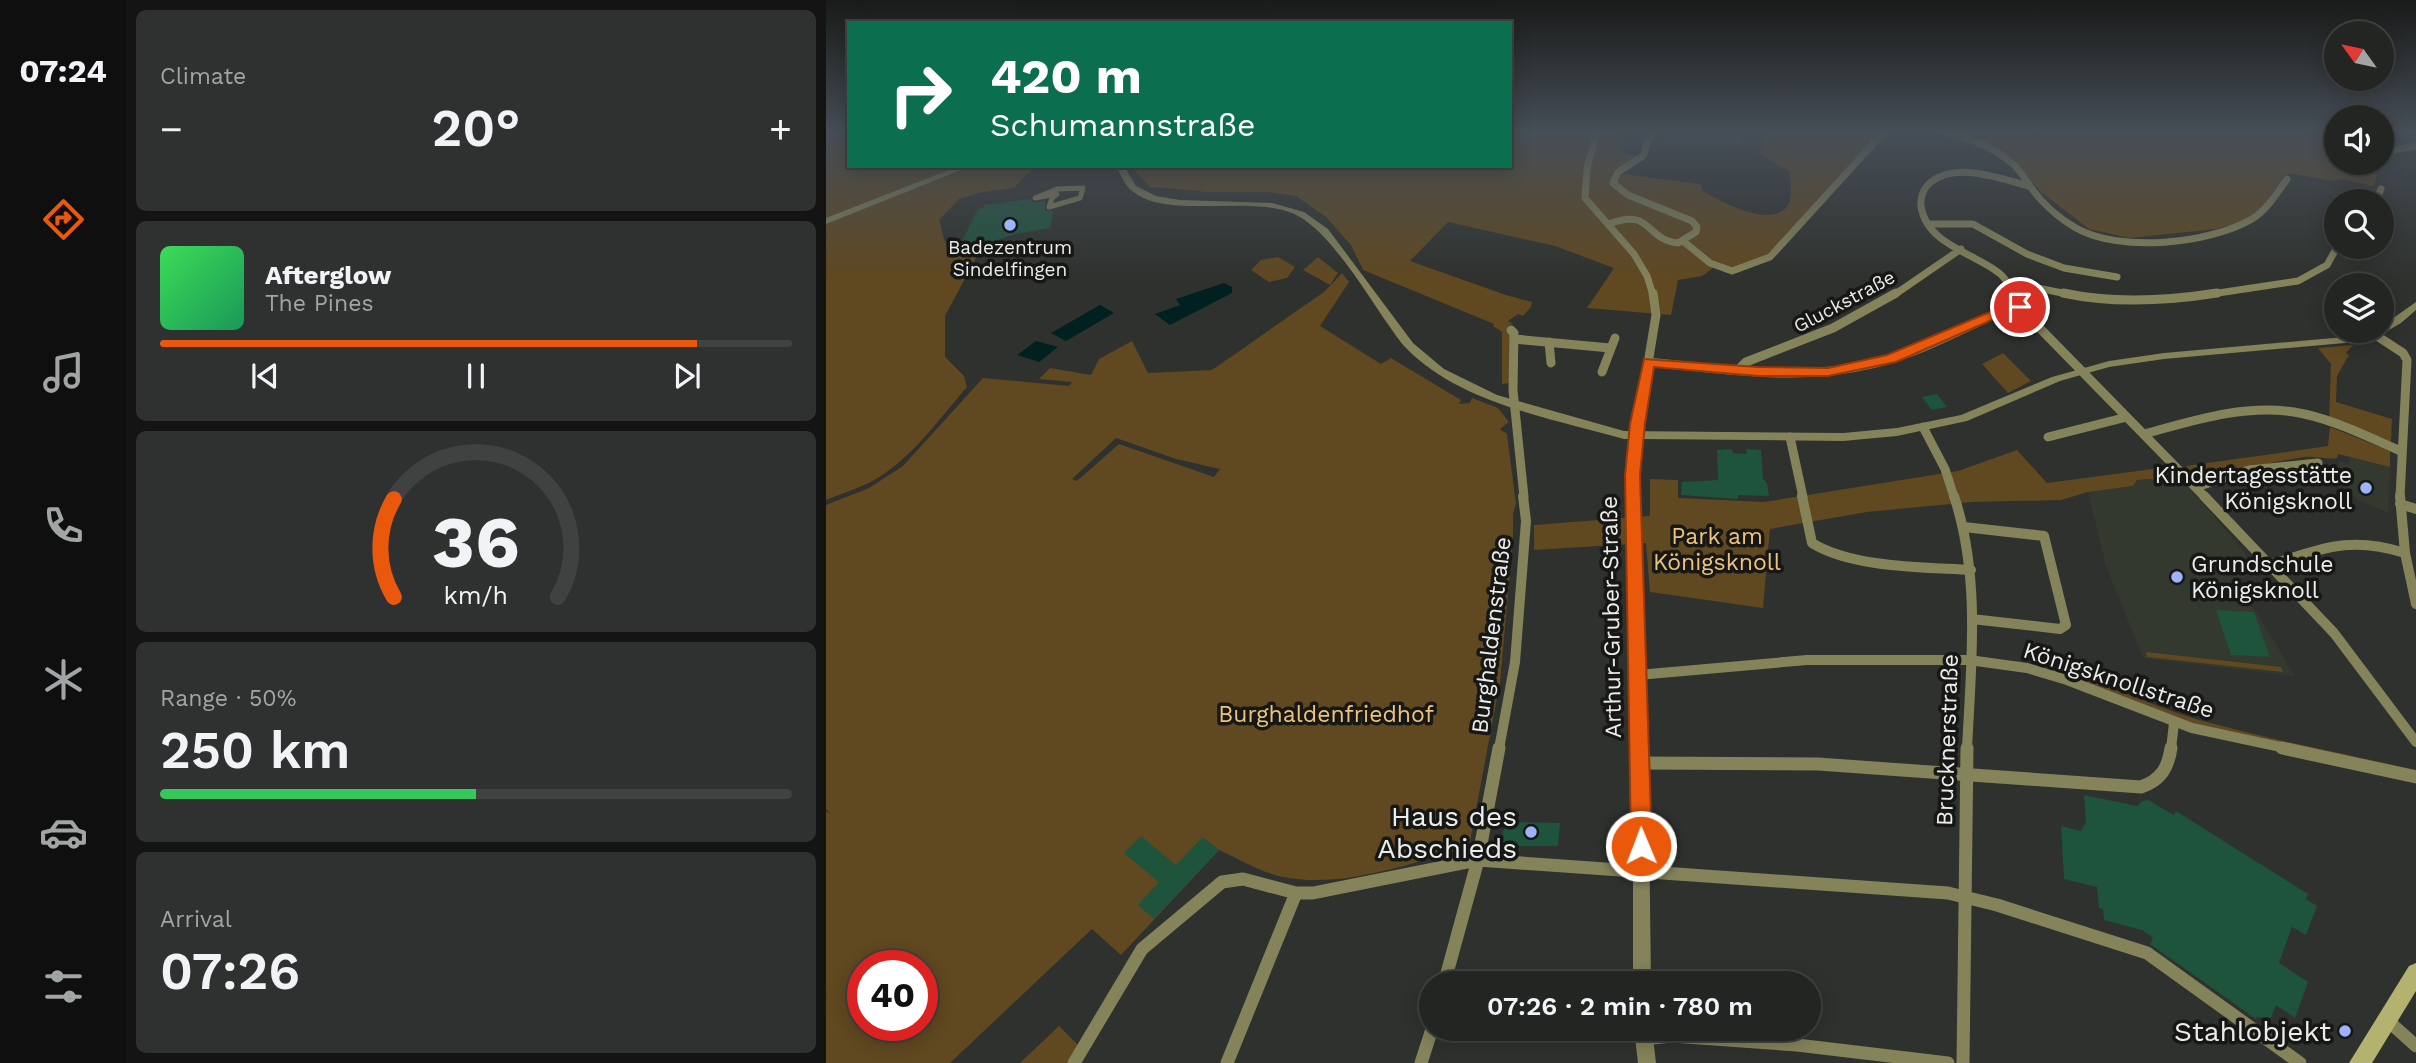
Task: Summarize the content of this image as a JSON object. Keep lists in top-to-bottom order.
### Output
{
  "streets": {
    "street": [
      "Gluckstraße",
      "Arthur-Gruber-Straße",
      "Burghaldenstraße",
      "Königsknollstraße",
      "Brucknerstraße"
    ]
  },
  "crossings": [
    ["Arthur-Gruber-Straße", "Königsknollstraße"],
    ["Königsknollstraße", "Brucknerstraße"]
  ],
  "parks": ["Park am Königsknoll", "Burghaldenfriedhof"],
  "places": [
    "Badezentrum Sindelfingen",
    "Kindertagesstätte Königsknoll",
    "Grundschule Königsknoll",
    "Haus des Abschieds",
    "Stahlobjekt"
  ],
  "north": "top left",
  "page": {
    "tabs": "07:24",
    "tile": [
      "Climate",
      ["Range · 50%", "250 km"],
      ["Arrival", "07:26"]
    ],
    "turn": ["420 m", "Schumannstraße"],
    "heat": ["−", "20°", "+"],
    "song": ["Afterglow", "The Pines"],
    "limit": "40",
    "trip": "07:26 · 2 min · 780 m",
    "gauge": ["36", "km/h"]
  }
}
